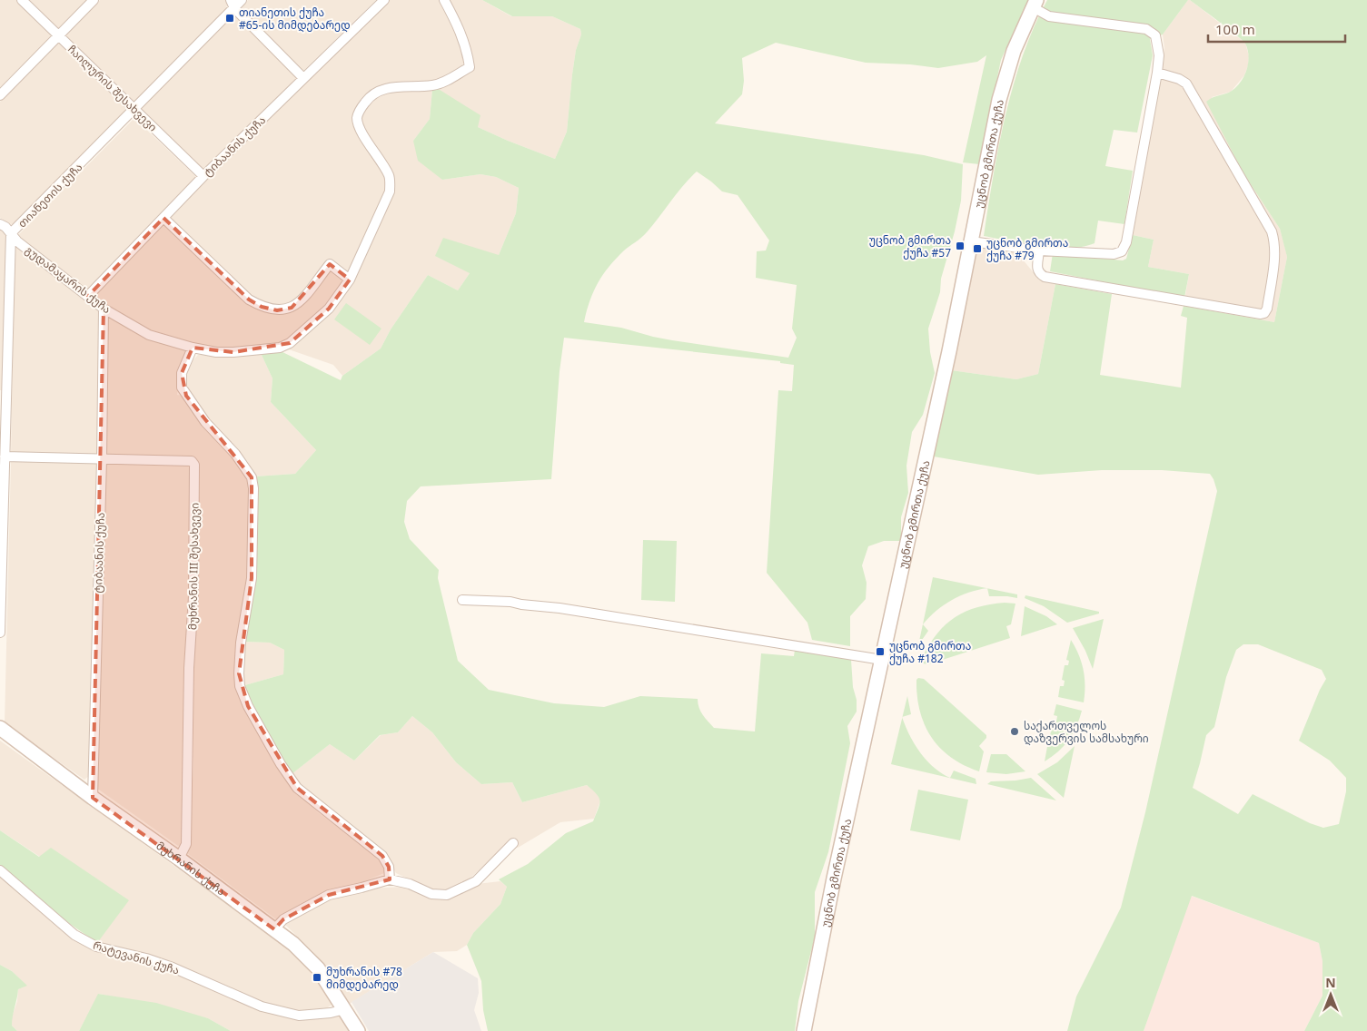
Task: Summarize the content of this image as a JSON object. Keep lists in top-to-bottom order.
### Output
{
  "streets": {
    "main road": ["უცნობ გმირთა ქუჩა", "მუხრანის ქუჩა"],
    "street": [
      "ჩაილურის შესახვევი",
      "ტიბაანის ქუჩა",
      "თიანეთის ქუჩა",
      "გუდამაყარის ქუჩა",
      "მუხრანის III შესახვევი",
      "რატევანის ქუჩა"
    ]
  },
  "crossings": [
    ["ჩაილურის შესახვევი", "ტიბაანის ქუჩა"],
    ["ჩაილურის შესახვევი", "თიანეთის ქუჩა"],
    ["ტიბაანის ქუჩა", "გუდამაყარის ქუჩა"],
    ["ტიბაანის ქუჩა", "მუხრანის III შესახვევი"],
    ["ტიბაანის ქუჩა", "მუხრანის ქუჩა"],
    ["თიანეთის ქუჩა", "გუდამაყარის ქუჩა"],
    ["თიანეთის ქუჩა", "მუხრანის III შესახვევი"],
    ["მუხრანის III შესახვევი", "მუხრანის ქუჩა"],
    ["მუხრანის ქუჩა", "რატევანის ქუჩა"]
  ],
  "places": {
    "transit": [
      "თიანეთის ქუჩა #65-ის მიმდებარედ",
      "უცნობ გმირთა ქუჩა #57",
      "უცნობ გმირთა ქუჩა #79",
      "უცნობ გმირთა ქუჩა #182",
      "მუხრანის #78 მიმდებარედ"
    ],
    "other": ["საქართველოს დაზვერვის სამსახური"]
  },
  "scale_bar": "100 m",
  "north": "top"
}
